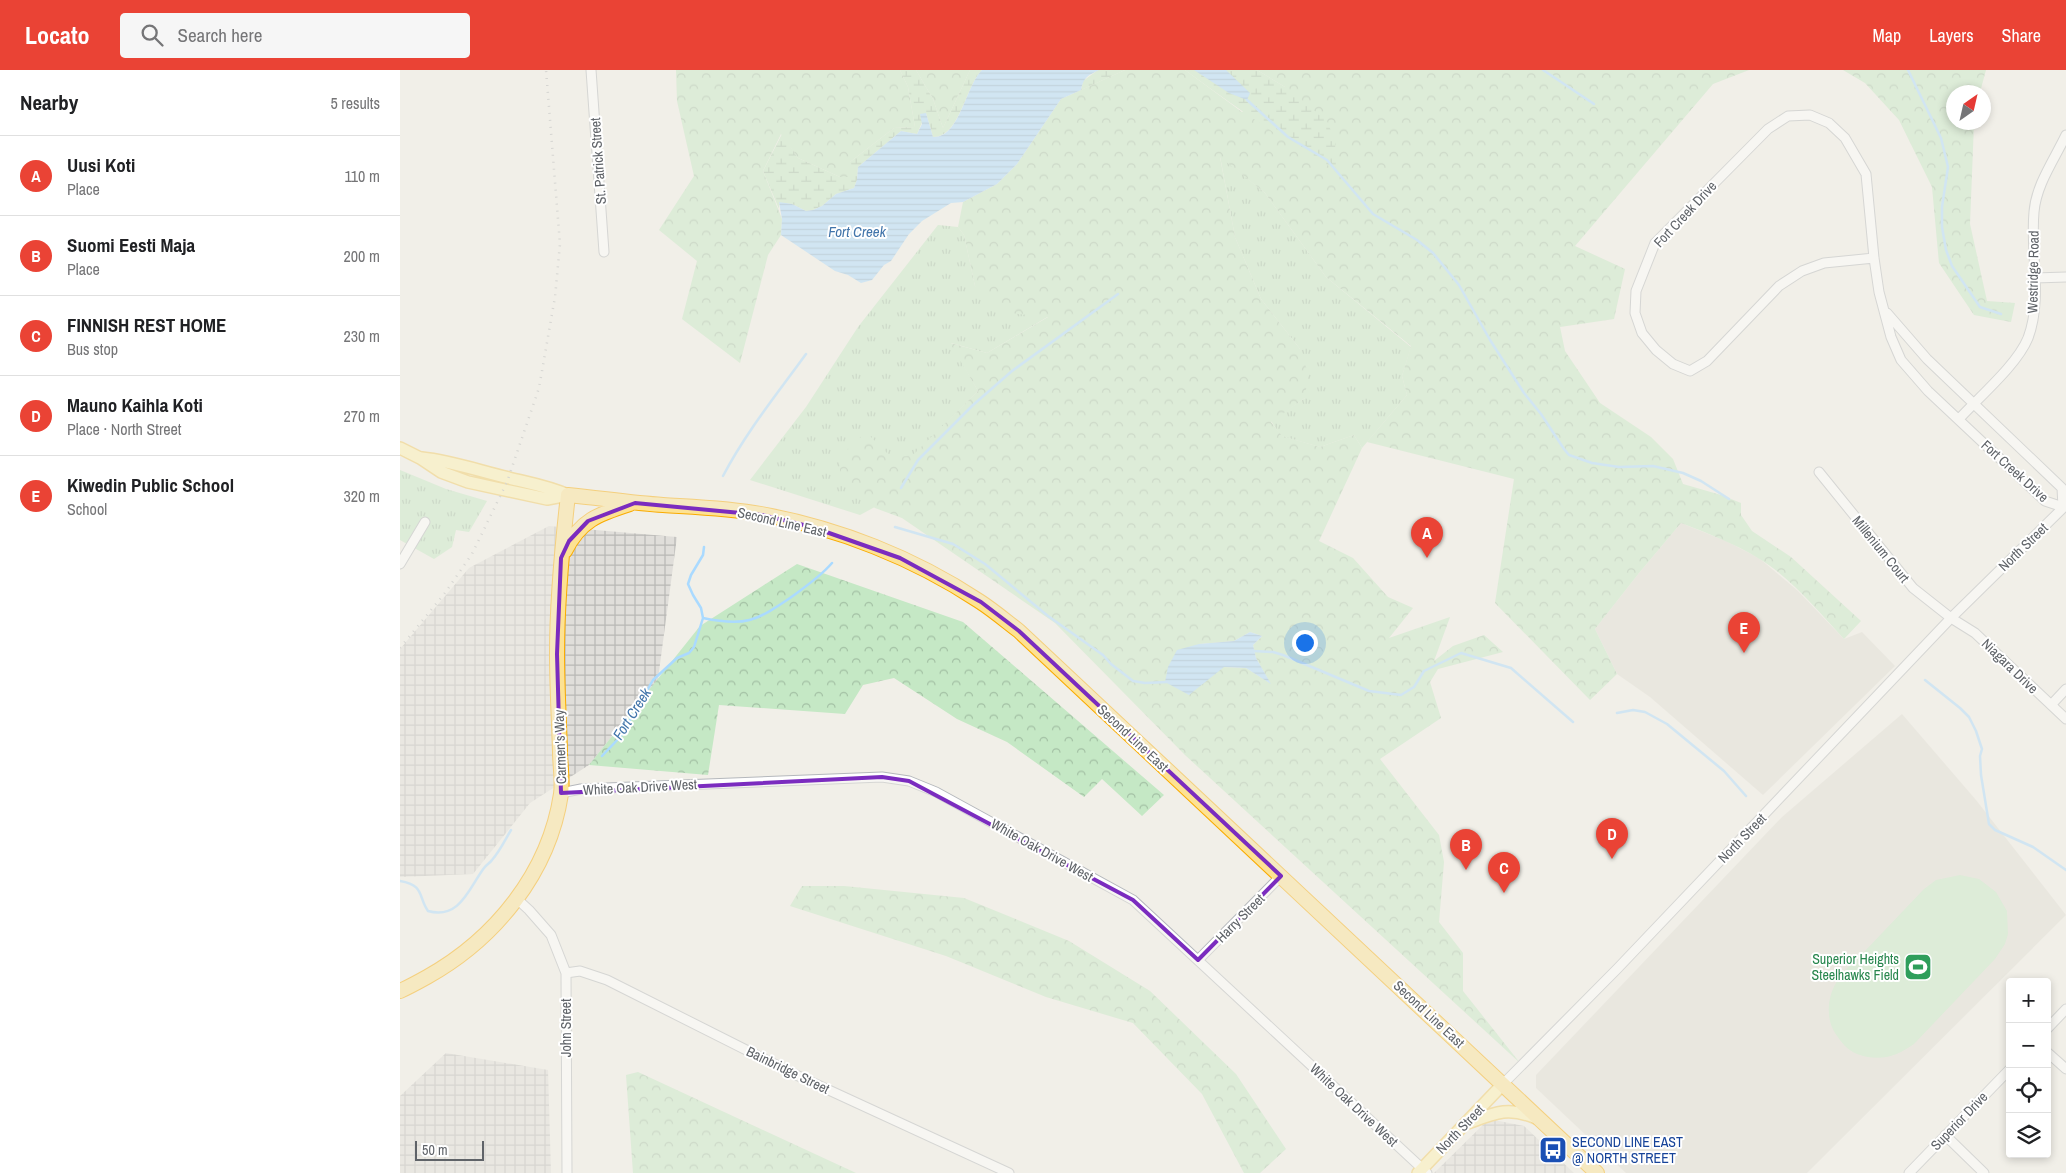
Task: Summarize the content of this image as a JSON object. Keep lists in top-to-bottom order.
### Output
{
  "streets": {
    "highway": ["Second Line East", "Carmen's Way"],
    "main road": ["North Street"],
    "street": [
      "St. Patrick Street",
      "Fort Creek Drive",
      "Westridge Road",
      "Millenium Court",
      "Niagara Drive",
      "White Oak Drive West",
      "Harry Street",
      "John Street",
      "Bainbridge Street",
      "Superior Drive"
    ]
  },
  "crossings": [
    ["Fort Creek Drive", "Westridge Road"],
    ["Fort Creek Drive", "North Street"],
    ["Second Line East", "North Street"],
    ["Second Line East", "Carmen's Way"],
    ["Second Line East", "Harry Street"],
    ["North Street", "Millenium Court"],
    ["North Street", "Niagara Drive"],
    ["North Street", "White Oak Drive West"],
    ["Millenium Court", "Niagara Drive"],
    ["Carmen's Way", "White Oak Drive West"],
    ["Carmen's Way", "John Street"],
    ["White Oak Drive West", "Harry Street"],
    ["John Street", "Bainbridge Street"]
  ],
  "water": ["Fort Creek"],
  "places": {
    "sports": ["Superior Heights Steelhawks Field"],
    "bus stop": ["SECOND LINE EAST @ NORTH STREET"]
  },
  "scale_bar": "50 m",
  "north": "top right",
  "page": {
    "header": "Locato",
    "search": "Search here",
    "nav": ["Map", "Layers", "Share"],
    "heading": ["Nearby", "5 results"],
    "list": [
      {
        "mark": "A",
        "name": "Uusi Koti",
        "note": "Place",
        "value": "110 m"
      },
      {
        "mark": "B",
        "name": "Suomi Eesti Maja",
        "note": "Place",
        "value": "200 m"
      },
      {
        "mark": "C",
        "name": "FINNISH REST HOME",
        "note": "Bus stop",
        "value": "230 m"
      },
      {
        "mark": "D",
        "name": "Mauno Kaihla Koti",
        "note": "Place · North Street",
        "value": "270 m"
      },
      {
        "mark": "E",
        "name": "Kiwedin Public School",
        "note": "School",
        "value": "320 m"
      }
    ],
    "pins": [
      "A",
      "E",
      "D",
      "B",
      "C"
    ],
    "map_buttons": ["+", "−"],
    "scale": "50 m"
  }
}
